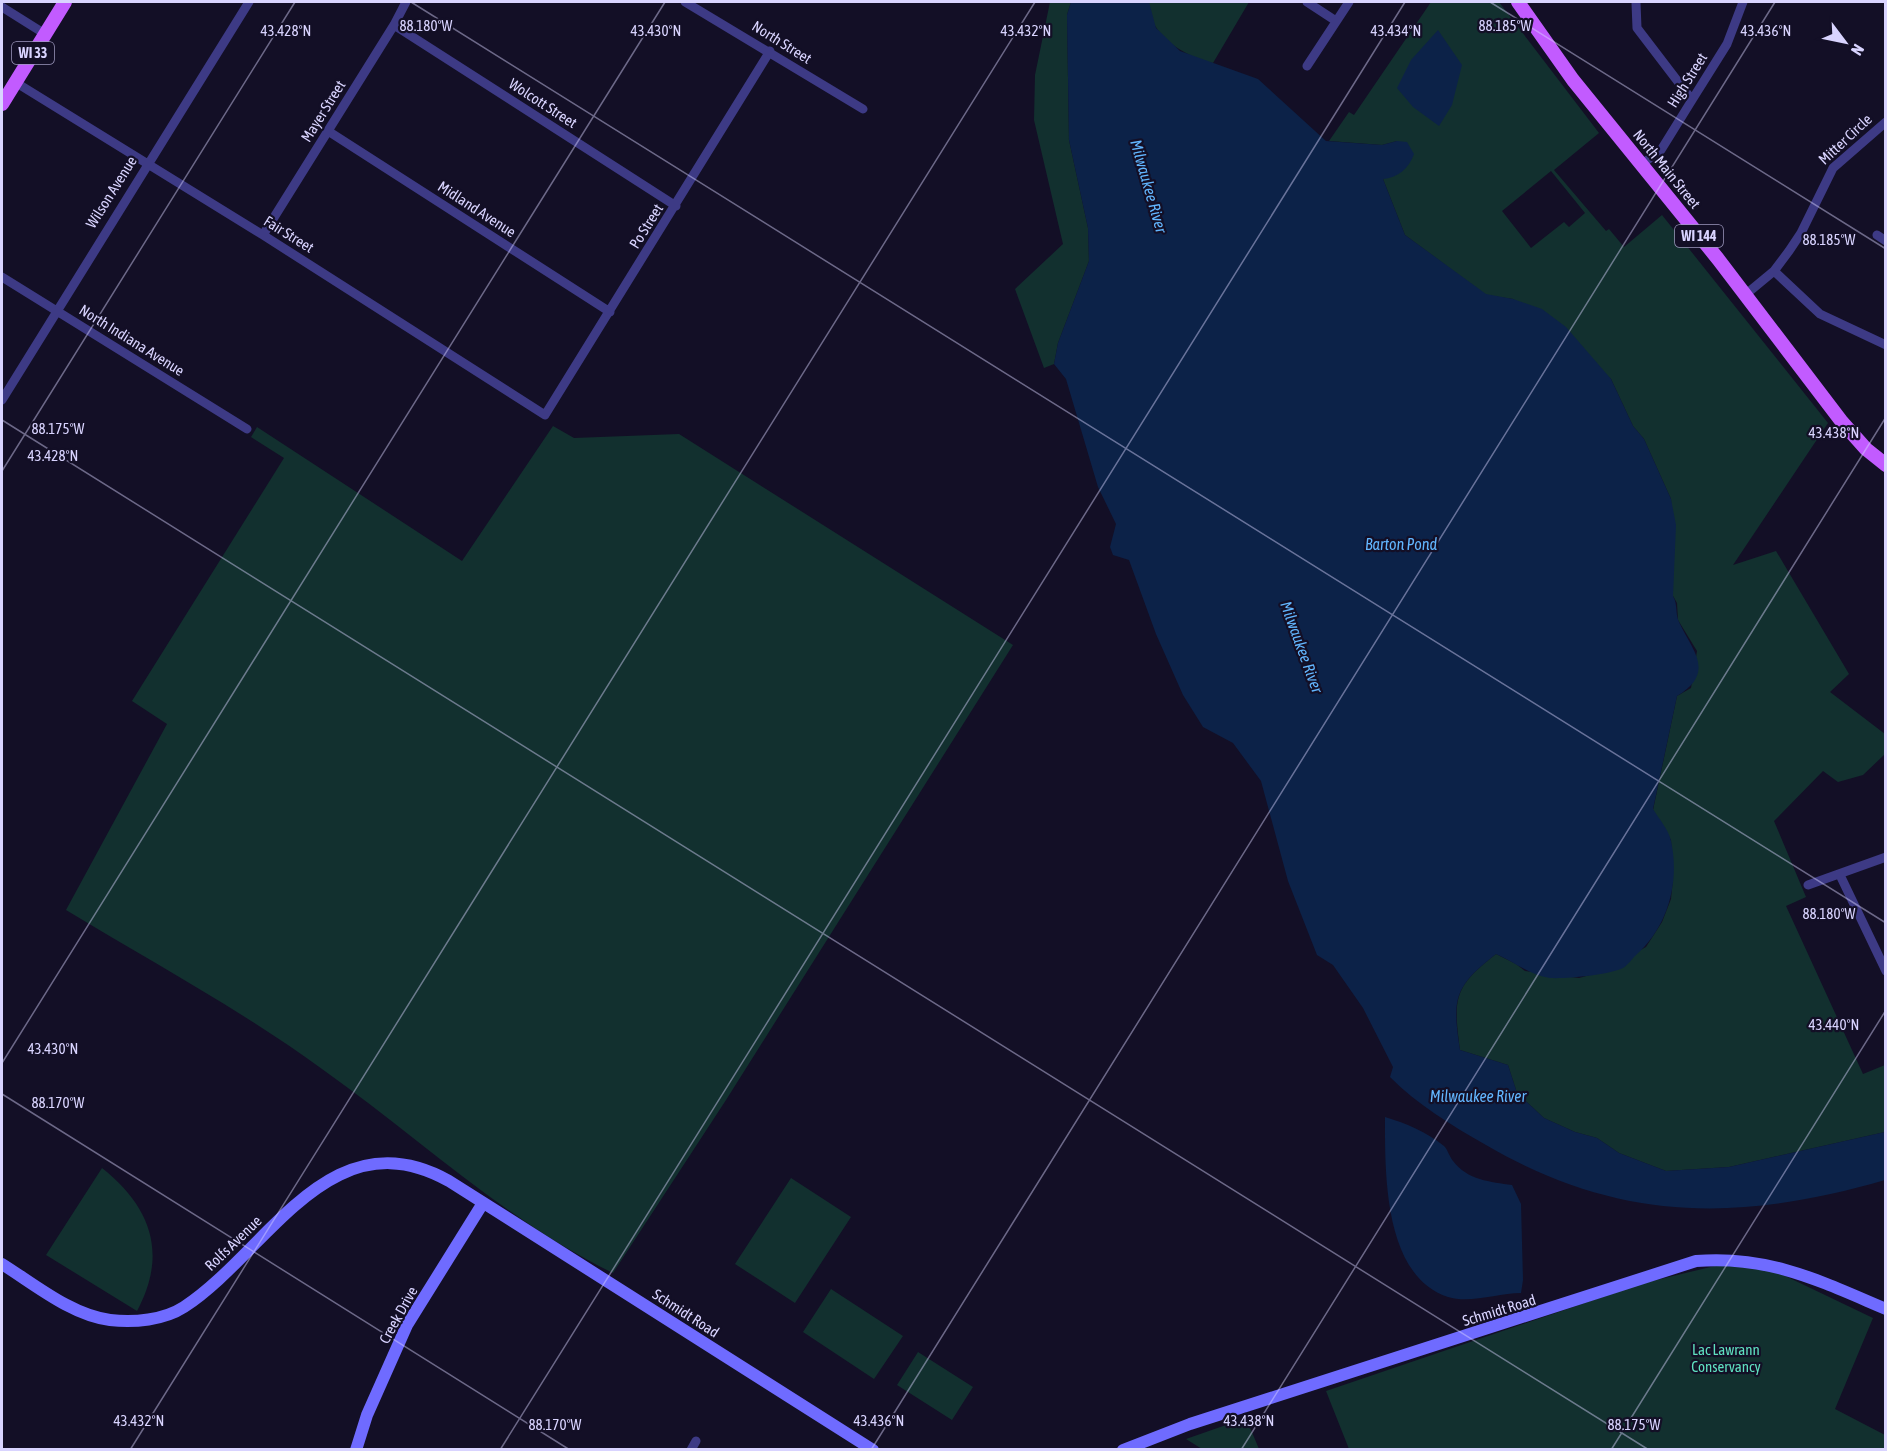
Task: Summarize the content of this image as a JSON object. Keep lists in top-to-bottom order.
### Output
{
  "streets": {
    "main road": ["WI 33", "North Main Street", "WI 144"],
    "street": [
      "North Street",
      "High Street",
      "Wolcott Street",
      "Mayer Street",
      "Mitter Circle",
      "Wilson Avenue",
      "Midland Avenue",
      "Po Street",
      "Fair Street",
      "North Indiana Avenue",
      "Rolfs Avenue",
      "Schmidt Road",
      "Creek Drive"
    ]
  },
  "crossings": [
    ["North Street", "Po Street"],
    ["WI 33", "Fair Street"],
    ["High Street", "North Main Street"],
    ["Wolcott Street", "Mayer Street"],
    ["Wolcott Street", "Po Street"],
    ["Mayer Street", "Midland Avenue"],
    ["Mayer Street", "Fair Street"],
    ["Mitter Circle", "North Main Street"],
    ["Wilson Avenue", "Fair Street"],
    ["Wilson Avenue", "North Indiana Avenue"],
    ["Midland Avenue", "Po Street"],
    ["Po Street", "Fair Street"],
    ["Rolfs Avenue", "Schmidt Road"],
    ["Rolfs Avenue", "Creek Drive"],
    ["Schmidt Road", "Creek Drive"]
  ],
  "water": ["Milwaukee River", "Barton Pond"],
  "parks": ["Lac Lawrann Conservancy"],
  "north": "bottom right",
  "coordinates": [
    "88.180°W",
    "88.185°W",
    "43.428°N",
    "43.430°N",
    "43.432°N",
    "43.434°N",
    "43.436°N",
    "88.175°W",
    "43.438°N",
    "43.440°N",
    "88.170°W"
  ]
}
